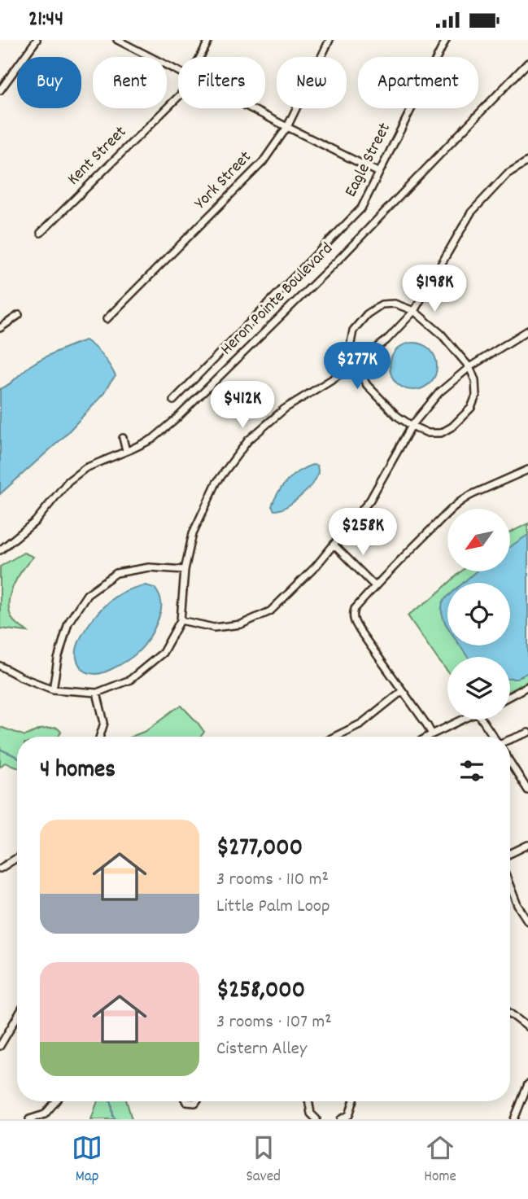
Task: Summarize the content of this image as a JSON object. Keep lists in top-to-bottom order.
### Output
{
  "streets": {
    "street": [
      "Kent Street",
      "Eagle Street",
      "York Street",
      "Heron Pointe Boulevard"
    ]
  },
  "north": "bottom left",
  "page": {
    "status": "21:44",
    "chip": [
      "Buy",
      "Rent",
      "Filters",
      "New",
      "Apartment"
    ],
    "price": [
      "$198K",
      "$277K",
      "$412K",
      "$258K"
    ],
    "heading": "4 homes",
    "list": [
      {
        "name": "$277,000",
        "note": "3 rooms · 110 m² · Little Palm Loop"
      },
      {
        "name": "$258,000",
        "note": "3 rooms · 107 m² · Cistern Alley"
      }
    ],
    "tabs": ["Map", "Saved", "Home"]
  }
}
